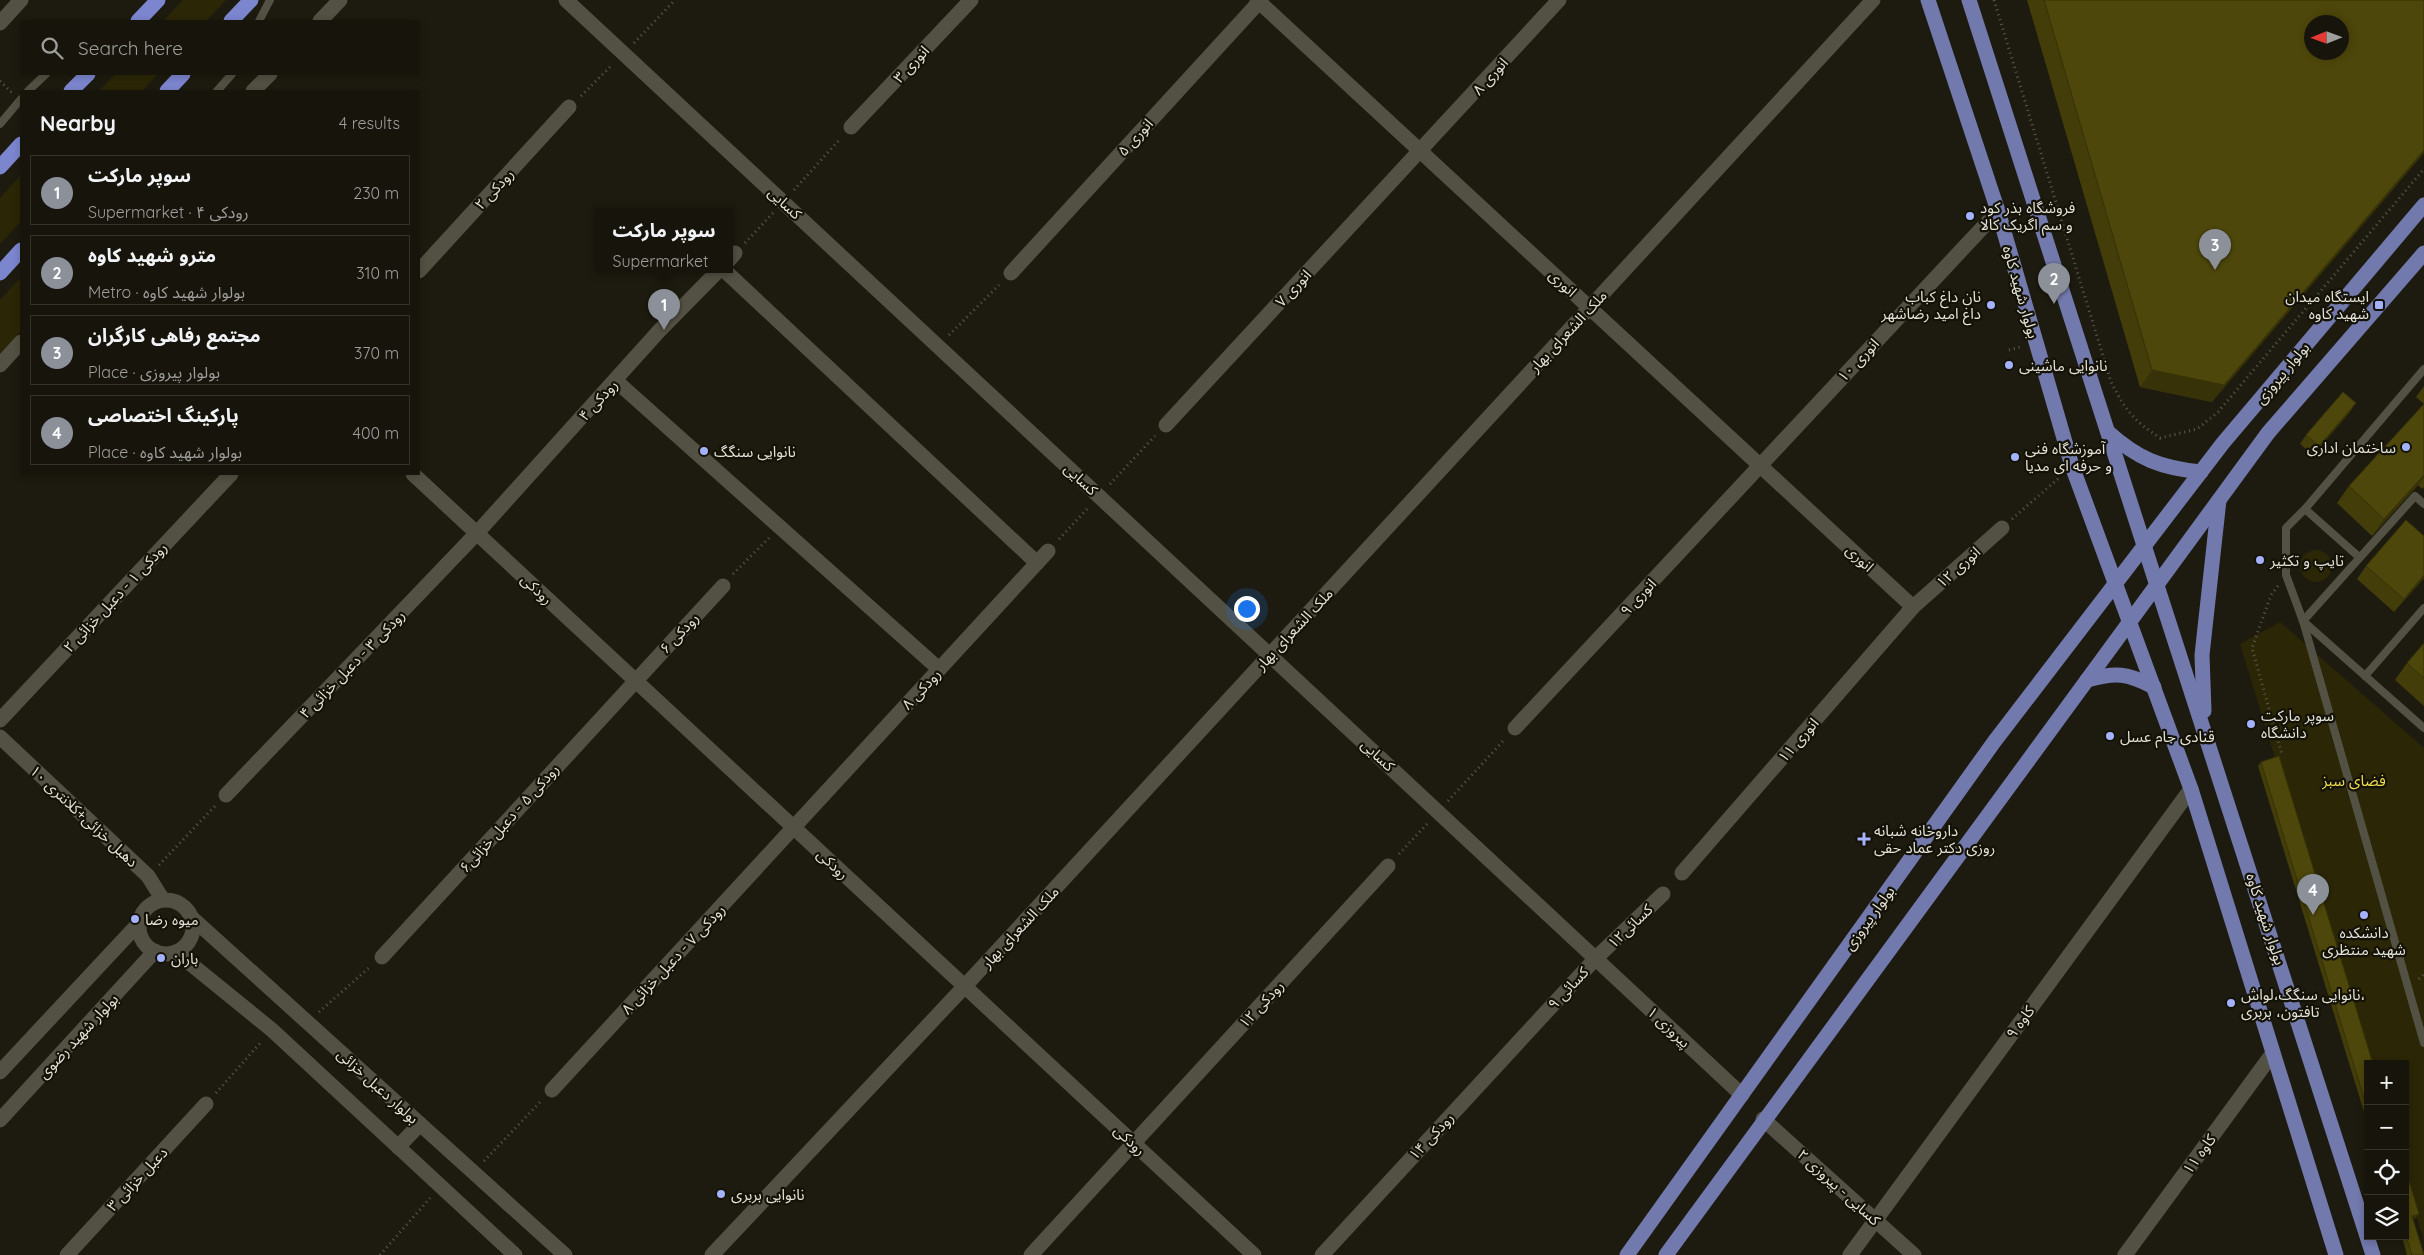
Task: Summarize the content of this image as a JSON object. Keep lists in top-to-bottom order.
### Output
{
  "streets": {
    "main road": ["بولوار شهید کاوه", "بولوار پیروزی"],
    "street": [
      "انوری ۳",
      "انوری ۸",
      "انوری ۵",
      "رودکی ۲",
      "کسایی",
      "انوری",
      "انوری ۷",
      "ملک الشعرای بهار",
      "انوری ۱۰",
      "رودکی ۴",
      "انوری ۱۲",
      "رودکی",
      "رودکی ۱ - دعبل خزائی ۲",
      "انوری ۹",
      "رودکی ۶",
      "رودکی ۳ - دعبل خزائی ۴",
      "رودکی ۸",
      "انوری ۱۱",
      "دهبل خزائی+کلانتری ۱۰",
      "رودکی ۵ - دعبل خزائی۶",
      "کسائی۱۲",
      "رودکی ۷ - دعبل خزائی ۸",
      "کسائی ۹",
      "رودکی ۱۲",
      "کاوه ۹",
      "پیروزی ۱",
      "بولوار شهید رضوی",
      "بولوار دعبل خزائی",
      "رودکی ۱۴",
      "کاوه ۱۱",
      "دعبل خزائی ۳",
      "کسایی - پیروزی ۲"
    ]
  },
  "crossings": [
    ["انوری ۸", "انوری"],
    ["انوری ۸", "انوری ۷"],
    ["انوری ۵", "انوری"],
    ["کسایی", "ملک الشعرای بهار"],
    ["کسایی", "کسائی۱۲"],
    ["کسایی", "کسائی ۹"],
    ["کسایی", "پیروزی ۱"],
    ["انوری", "انوری ۷"],
    ["انوری", "ملک الشعرای بهار"],
    ["انوری", "انوری ۱۰"],
    ["انوری", "انوری ۱۲"],
    ["انوری", "انوری ۹"],
    ["انوری", "انوری ۱۱"],
    ["بولوار شهید کاوه", "انوری ۱۰"],
    ["بولوار شهید کاوه", "بولوار پیروزی"],
    ["ملک الشعرای بهار", "رودکی"],
    ["انوری ۱۰", "انوری ۹"],
    ["بولوار پیروزی", "پیروزی ۱"],
    ["رودکی ۴", "رودکی"],
    ["رودکی ۴", "رودکی ۳ - دعبل خزائی ۴"],
    ["انوری ۱۲", "انوری ۱۱"],
    ["رودکی", "رودکی ۶"],
    ["رودکی", "رودکی ۳ - دعبل خزائی ۴"],
    ["رودکی", "رودکی ۸"],
    ["رودکی", "رودکی ۵ - دعبل خزائی۶"],
    ["رودکی", "رودکی ۷ - دعبل خزائی ۸"],
    ["رودکی", "رودکی ۱۲"],
    ["رودکی ۶", "رودکی ۵ - دعبل خزائی۶"],
    ["رودکی ۸", "رودکی ۷ - دعبل خزائی ۸"],
    ["دهبل خزائی+کلانتری ۱۰", "بولوار شهید رضوی"],
    ["دهبل خزائی+کلانتری ۱۰", "بولوار دعبل خزائی"],
    ["کسائی۱۲", "کسائی ۹"],
    ["کسائی۱۲", "پیروزی ۱"],
    ["کسائی ۹", "پیروزی ۱"],
    ["کسائی ۹", "رودکی ۱۴"],
    ["کاوه ۹", "کسایی - پیروزی ۲"],
    ["بولوار شهید رضوی", "بولوار دعبل خزائی"]
  ],
  "parks": ["فضای سبز"],
  "places": {
    "other": [
      "فروشگاه بذر کود و سم اگریک کالا",
      "نان داغ کباب داغ امید رضاشهر",
      "نانوایی ماشینی",
      "ساختمان اداری",
      "نانوایی سنگگ",
      "آموزشگاه فنی و حرفه ای مدیا",
      "تایپ و تکثیر",
      "سوپر مارکت دانشگاه",
      "قنادی جام عسل",
      "دانشکده شهید منتظری",
      "میوه رضا",
      "باران",
      "نانوایی سنگگ،لواش، تافتون، بربری",
      "نانوایی بربری"
    ],
    "transit": ["ایستگاه میدان شهید کاوه"],
    "health": ["داروخانه شبانه روزی دکتر عماد حقی"]
  },
  "north": "left",
  "page": {
    "search": "Search here",
    "heading": ["Nearby", "4 results"],
    "list": [
      {
        "mark": "1",
        "name": "سوپر مارکت",
        "note": "Supermarket · رودکی ۴",
        "value": "230 m"
      },
      {
        "mark": "2",
        "name": "مترو شهید کاوه",
        "note": "Metro · بولوار شهید کاوه",
        "value": "310 m"
      },
      {
        "mark": "3",
        "name": "مجتمع رفاهی کارگران",
        "note": "Place · بولوار پیروزی",
        "value": "370 m"
      },
      {
        "mark": "4",
        "name": "پارکینگ اختصاصی",
        "note": "Place · بولوار شهید کاوه",
        "value": "400 m"
      }
    ],
    "popup": ["سوپر مارکت", "Supermarket"],
    "pins": [
      "3",
      "2",
      "1",
      "4"
    ],
    "map_buttons": ["+", "−"]
  }
}
